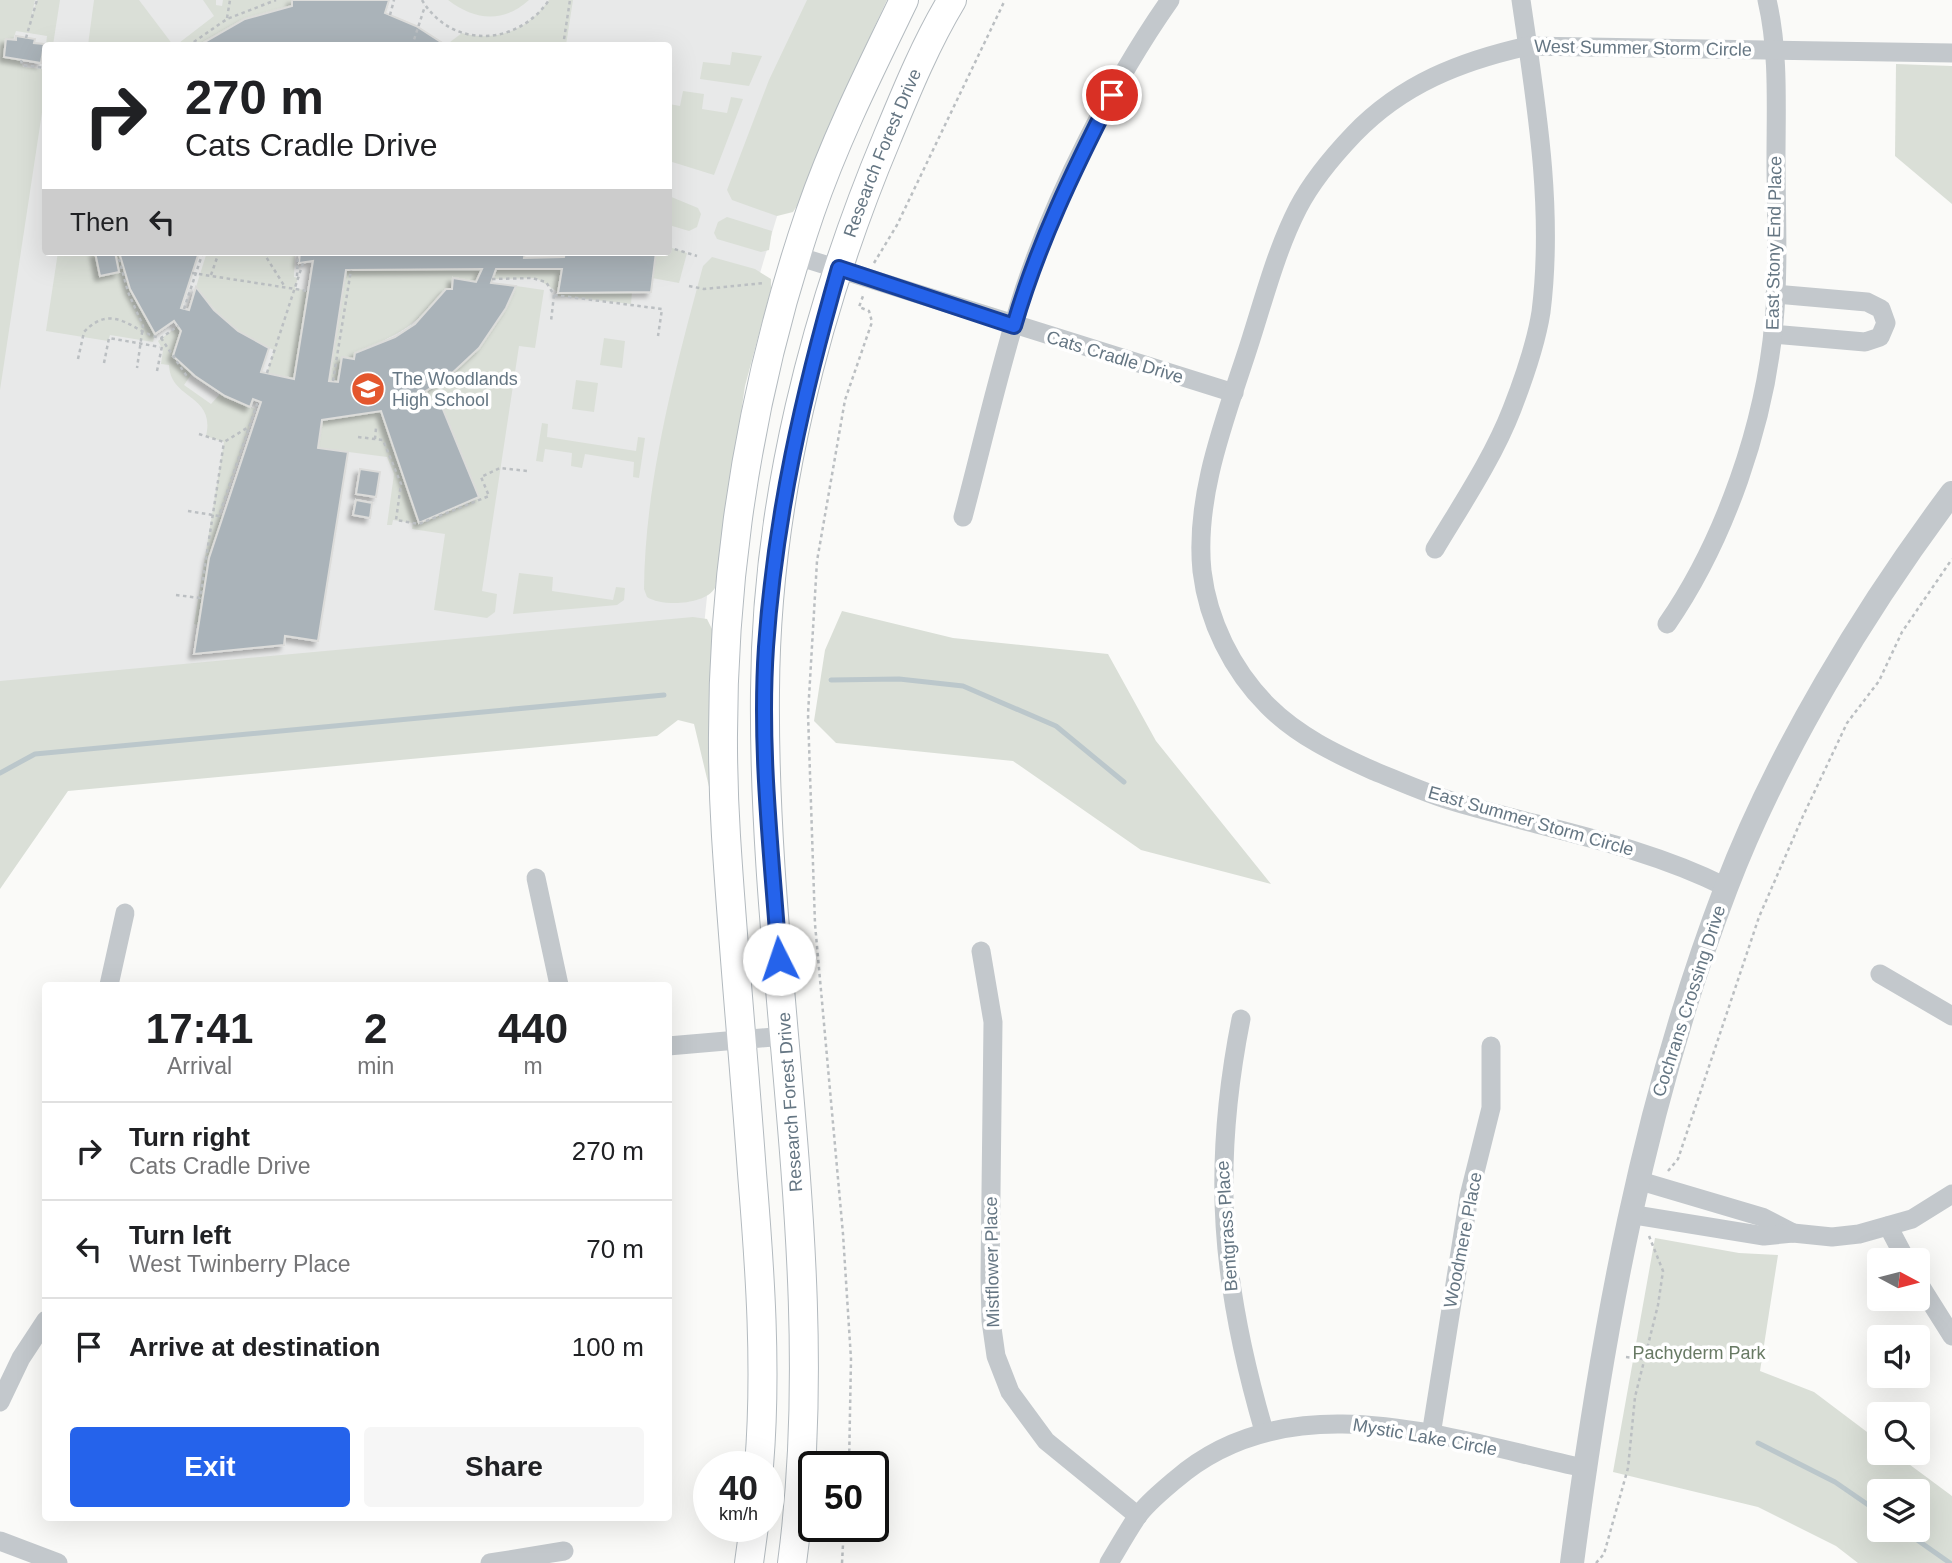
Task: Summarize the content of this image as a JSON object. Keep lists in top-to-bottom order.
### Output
{
  "streets": {
    "main road": ["Research Forest Drive"],
    "street": [
      "West Summer Storm Circle",
      "East Stony End Place",
      "Cats Cradle Drive",
      "East Summer Storm Circle",
      "Cochrans Crossing Drive",
      "Bentgrass Place",
      "Woodmere Place",
      "Mistflower Place",
      "Mystic Lake Circle"
    ]
  },
  "crossings": [
    ["West Summer Storm Circle", "East Stony End Place"],
    ["West Summer Storm Circle", "Cats Cradle Drive"],
    ["West Summer Storm Circle", "East Summer Storm Circle"],
    ["Research Forest Drive", "Cats Cradle Drive"],
    ["Cats Cradle Drive", "East Summer Storm Circle"],
    ["East Summer Storm Circle", "Cochrans Crossing Drive"],
    ["Cochrans Crossing Drive", "Mystic Lake Circle"],
    ["Bentgrass Place", "Mystic Lake Circle"],
    ["Woodmere Place", "Mystic Lake Circle"],
    ["Mistflower Place", "Mystic Lake Circle"]
  ],
  "parks": ["Pachyderm Park"],
  "places": {
    "school or university": ["The Woodlands High School"]
  },
  "north": "right",
  "page": {
    "turn": ["270 m", "Cats Cradle Drive"],
    "then": "Then",
    "eta": [
      "17:41",
      "Arrival",
      "2",
      "min",
      "440",
      "m"
    ],
    "list": [
      {
        "name": "Turn right",
        "note": "Cats Cradle Drive",
        "value": "270 m"
      },
      {
        "name": "Turn left",
        "note": "West Twinberry Place",
        "value": "70 m"
      },
      {
        "name": "Arrive at destination",
        "value": "100 m"
      }
    ],
    "buttons": ["Exit", "Share"],
    "speed": "40 km/h",
    "limit": "50"
  }
}
